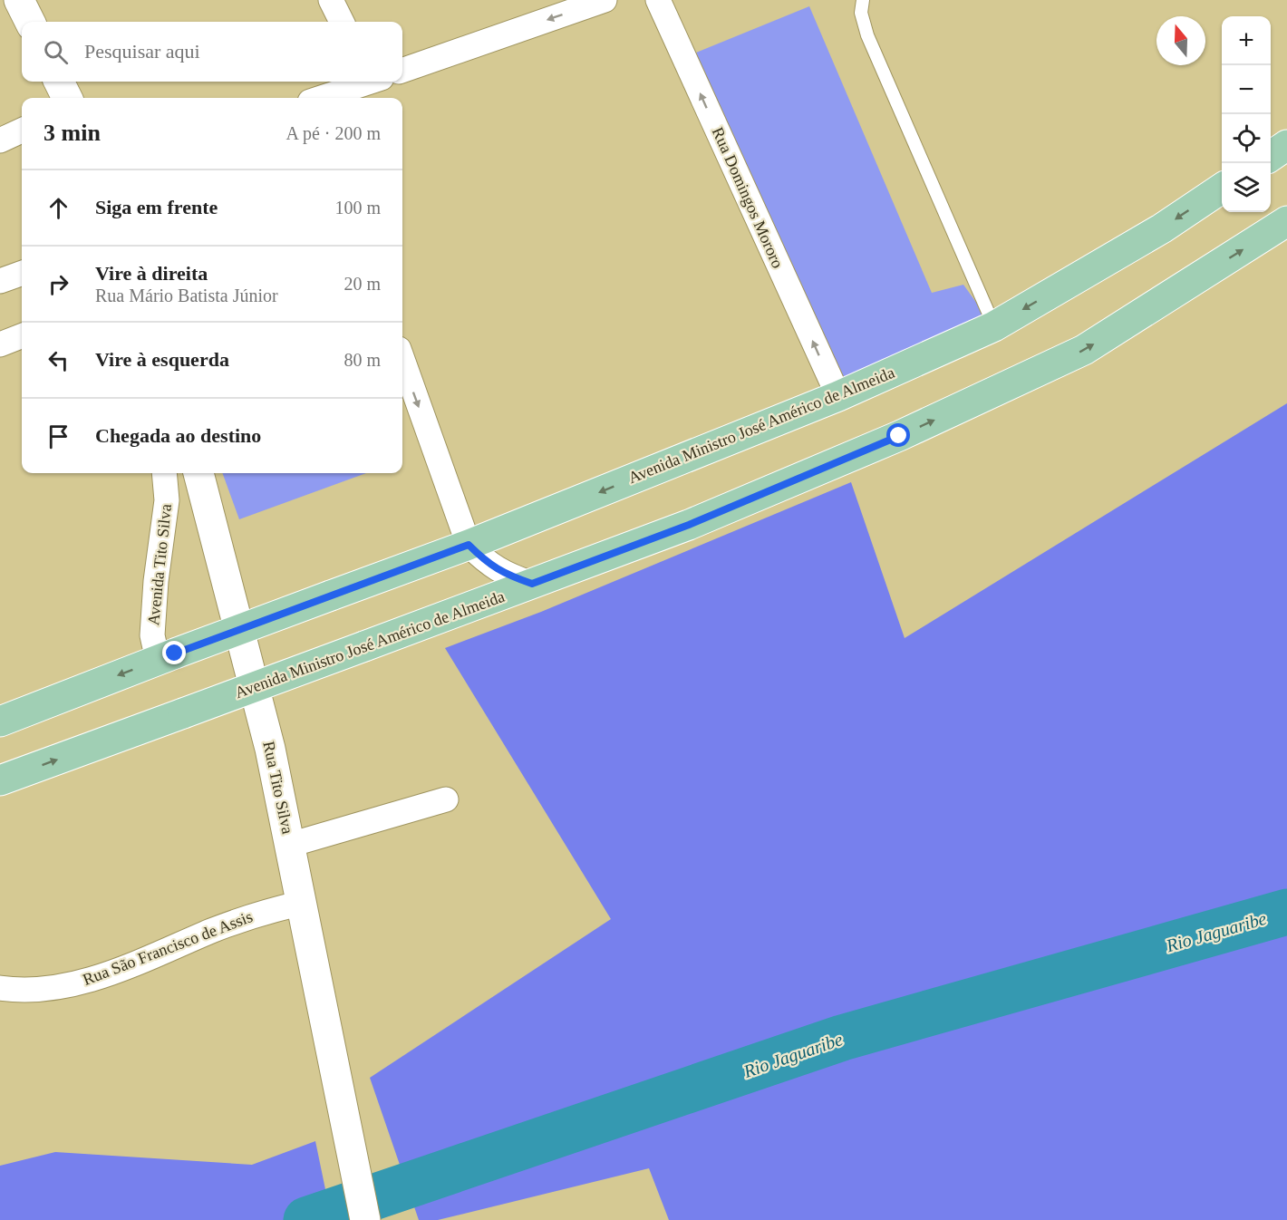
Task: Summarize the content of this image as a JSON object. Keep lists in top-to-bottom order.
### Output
{
  "streets": {
    "main road": ["Avenida Ministro José Américo de Almeida", "Rua Tito Silva"],
    "street": ["Rua Domingos Mororo", "Avenida Tito Silva", "Rua São Francisco de Assis"]
  },
  "crossings": [
    ["Rua Domingos Mororo", "Avenida Ministro José Américo de Almeida"],
    ["Avenida Ministro José Américo de Almeida", "Avenida Tito Silva"],
    ["Rua Tito Silva", "Rua São Francisco de Assis"]
  ],
  "one_way": ["Rua Domingos Mororo"],
  "water": ["Rio Jaguaribe"],
  "north": "top",
  "page": {
    "map_buttons": ["+", "−"],
    "search": "Pesquisar aqui",
    "heading": ["3 min", "A pé · 200 m"],
    "list": [
      ["Siga em frente", "100 m"],
      ["Vire à direita", "Rua Mário Batista Júnior", "20 m"],
      ["Vire à esquerda", "80 m"],
      "Chegada ao destino"
    ]
  }
}
